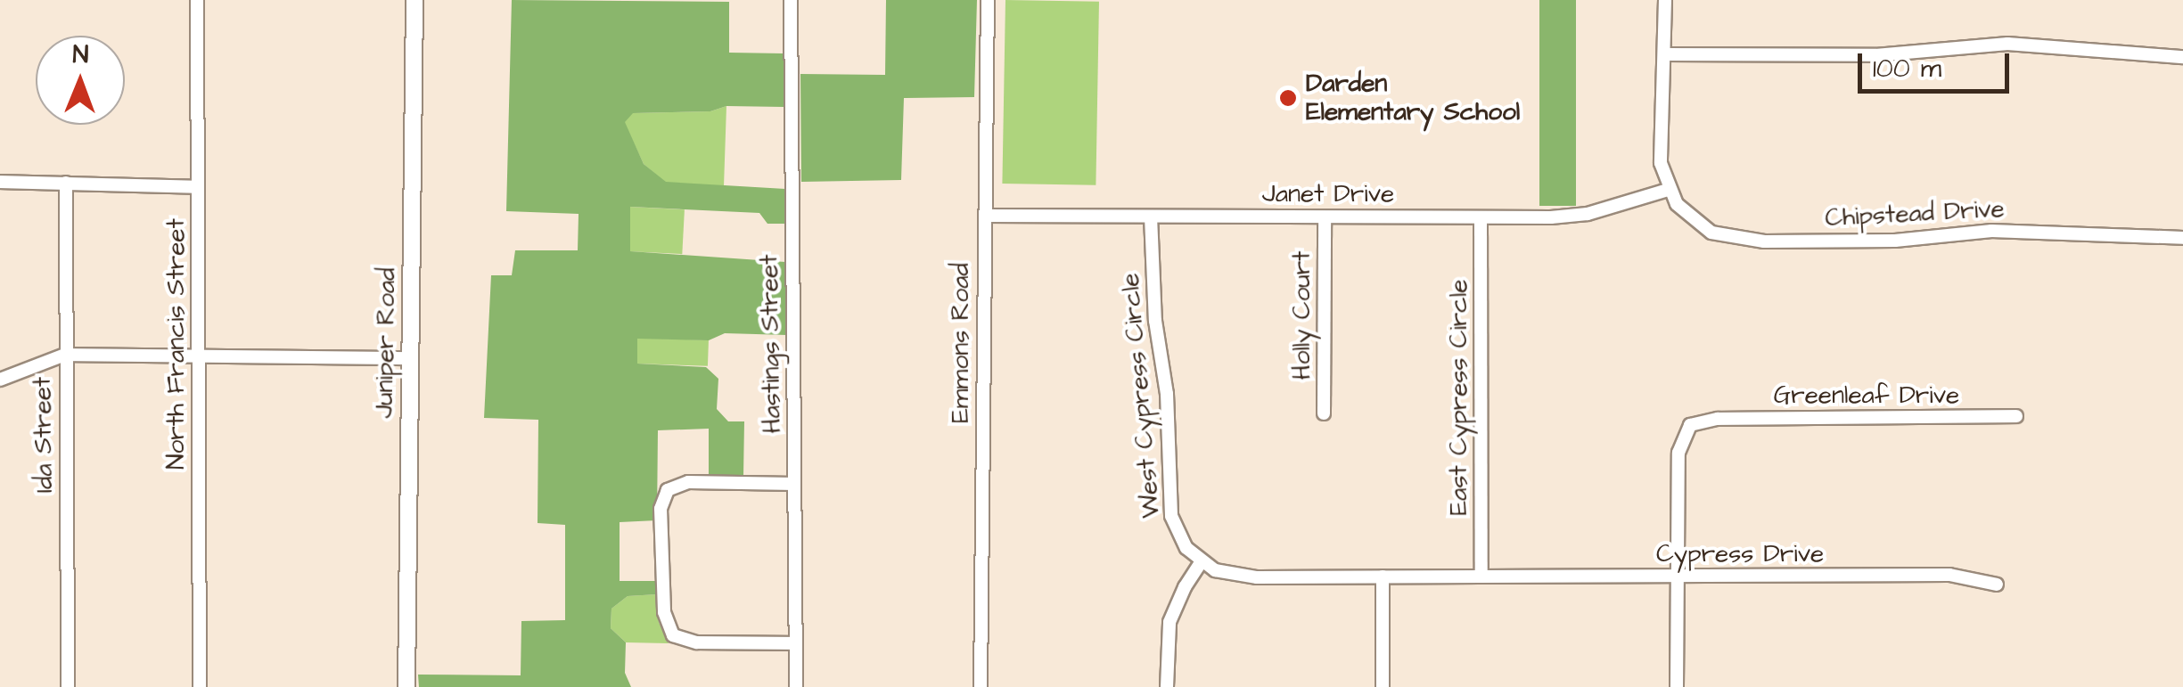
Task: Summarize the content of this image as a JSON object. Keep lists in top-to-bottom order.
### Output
{
  "streets": {
    "street": [
      "Janet Drive",
      "Chipstead Drive",
      "Holly Court",
      "Juniper Road",
      "Emmons Road",
      "North Francis Street",
      "Hastings Street",
      "West Cypress Circle",
      "Greenleaf Drive",
      "East Cypress Circle",
      "Ida Street",
      "Cypress Drive"
    ]
  },
  "crossings": [
    ["Janet Drive", "Chipstead Drive"],
    ["Janet Drive", "Holly Court"],
    ["Janet Drive", "Emmons Road"],
    ["Janet Drive", "West Cypress Circle"],
    ["Janet Drive", "East Cypress Circle"],
    ["West Cypress Circle", "Cypress Drive"],
    ["Greenleaf Drive", "Cypress Drive"],
    ["East Cypress Circle", "Cypress Drive"]
  ],
  "places": ["Darden Elementary School"],
  "scale_bar": "100 m",
  "north": "top"
}
